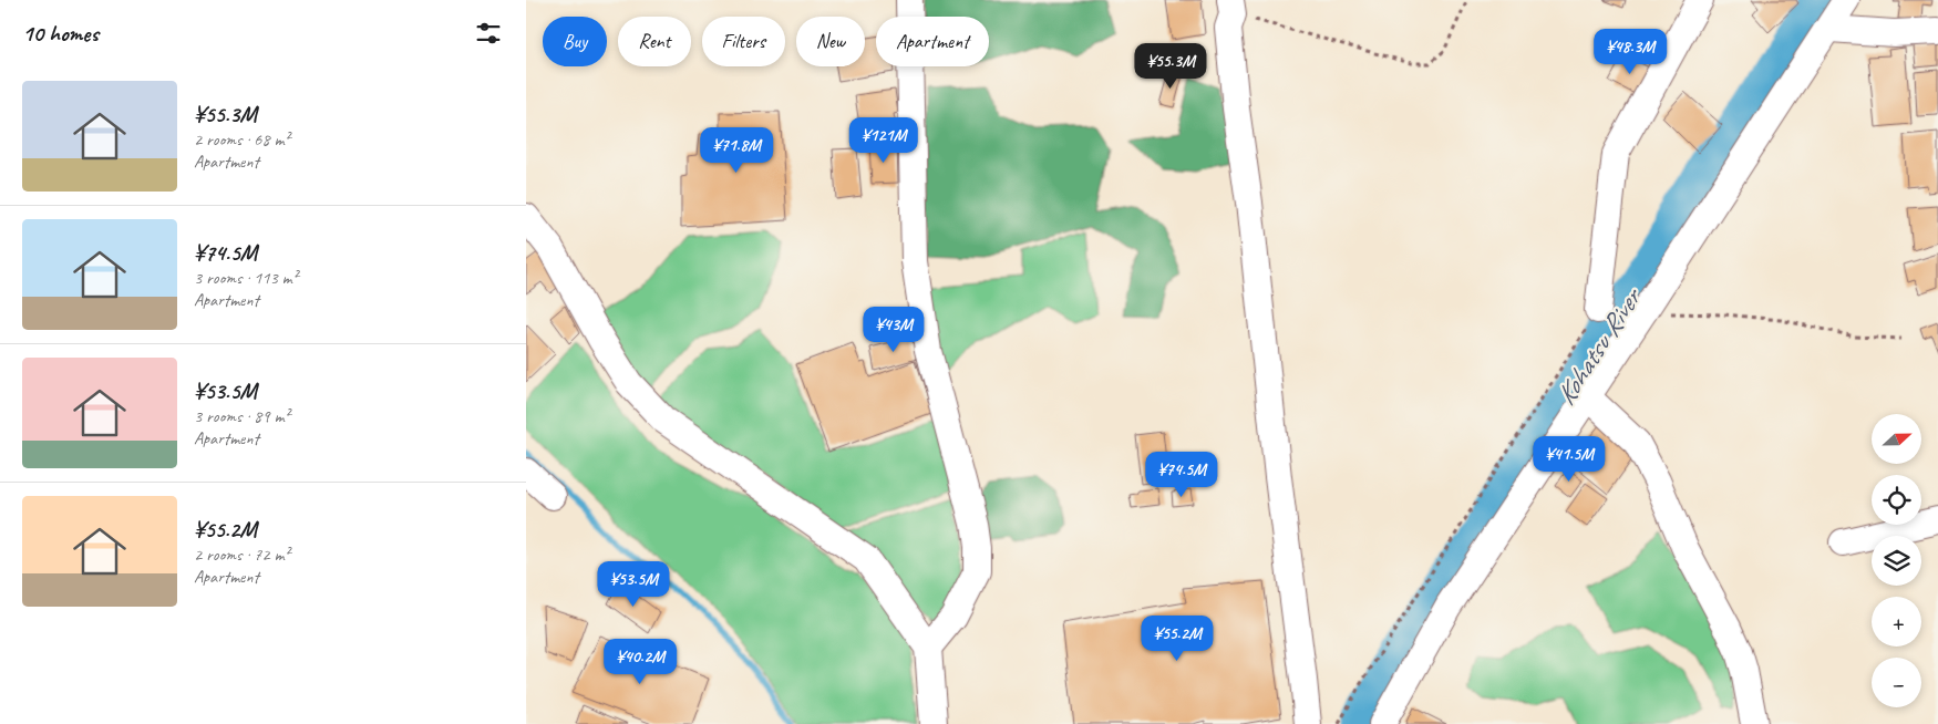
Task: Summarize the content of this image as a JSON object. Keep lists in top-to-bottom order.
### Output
{
  "water": ["Kohatsu River"],
  "north": "right",
  "page": {
    "heading": "10 homes",
    "chip": [
      "Buy",
      "Rent",
      "Filters",
      "New",
      "Apartment"
    ],
    "price": [
      "¥48.3M",
      "¥55.3M",
      "¥121M",
      "¥71.8M",
      "¥43M",
      "¥41.5M",
      "¥74.5M",
      "¥53.5M",
      "¥55.2M",
      "¥40.2M"
    ],
    "list": [
      {
        "name": "¥55.3M",
        "note": "2 rooms · 68 m² · Apartment"
      },
      {
        "name": "¥74.5M",
        "note": "3 rooms · 113 m² · Apartment"
      },
      {
        "name": "¥53.5M",
        "note": "3 rooms · 89 m² · Apartment"
      },
      {
        "name": "¥55.2M",
        "note": "2 rooms · 72 m² · Apartment"
      }
    ],
    "map_buttons": ["+", "−"]
  }
}
